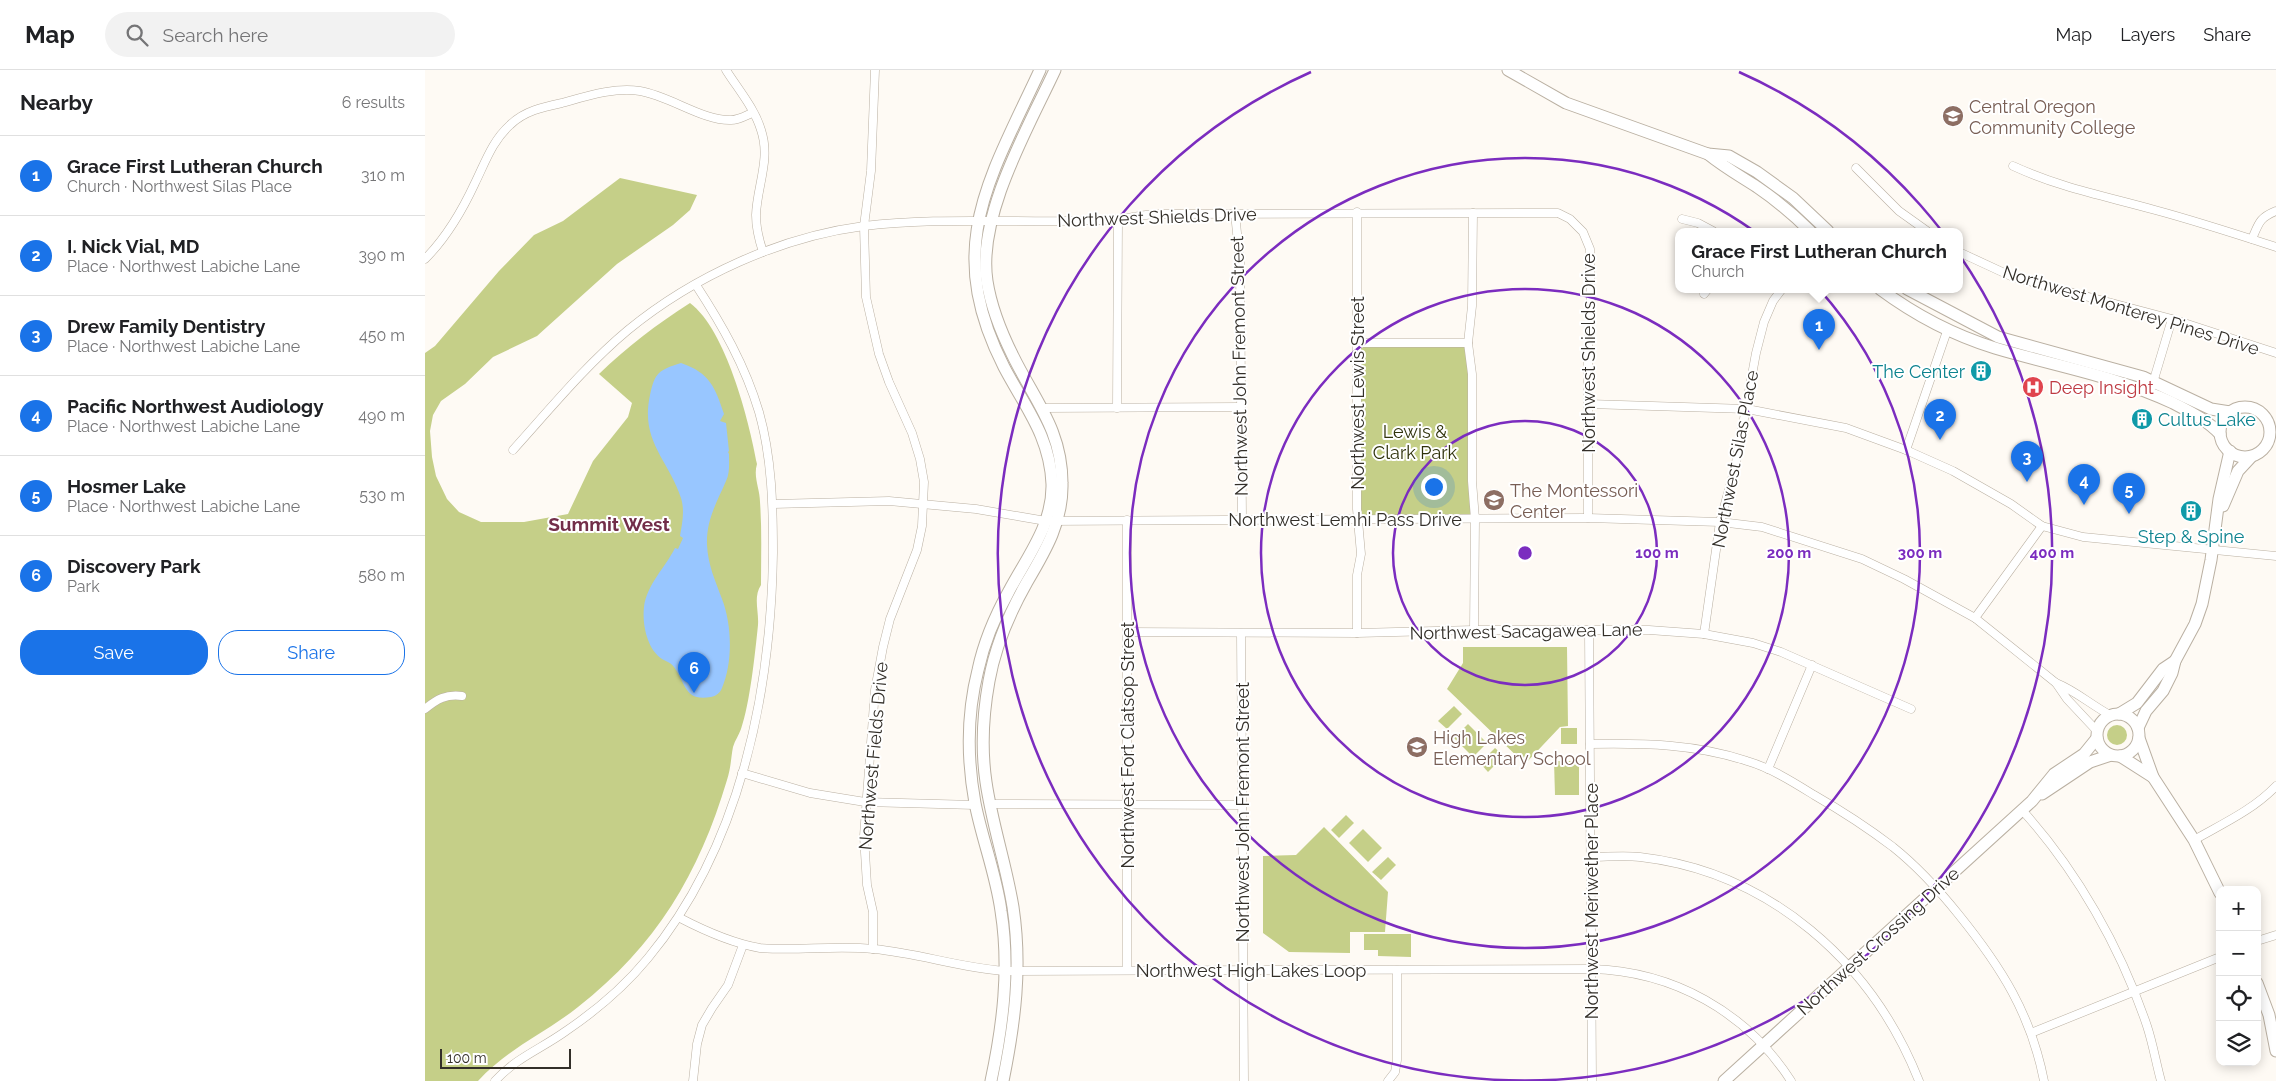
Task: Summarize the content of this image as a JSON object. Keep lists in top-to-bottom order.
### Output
{
  "streets": {
    "main road": ["Northwest Crossing Drive"],
    "street": [
      "Northwest Shields Drive",
      "Northwest Monterey Pines Drive",
      "Northwest John Fremont Street",
      "Northwest Lewis Street",
      "Northwest Silas Place",
      "Northwest Lemhi Pass Drive",
      "Northwest Sacagawea Lane",
      "Northwest Fort Clatsop Street",
      "Northwest Fields Drive",
      "Northwest Meriwether Place",
      "Northwest High Lakes Loop"
    ]
  },
  "crossings": [
    ["Northwest Shields Drive", "Northwest John Fremont Street"],
    ["Northwest Shields Drive", "Northwest Lewis Street"],
    ["Northwest Shields Drive", "Northwest Lemhi Pass Drive"],
    ["Northwest Shields Drive", "Northwest Fields Drive"],
    ["Northwest John Fremont Street", "Northwest Lemhi Pass Drive"],
    ["Northwest John Fremont Street", "Northwest Sacagawea Lane"],
    ["Northwest John Fremont Street", "Northwest High Lakes Loop"],
    ["Northwest Lewis Street", "Northwest Lemhi Pass Drive"],
    ["Northwest Lewis Street", "Northwest Sacagawea Lane"],
    ["Northwest Silas Place", "Northwest Lemhi Pass Drive"],
    ["Northwest Silas Place", "Northwest Sacagawea Lane"],
    ["Northwest Lemhi Pass Drive", "Northwest Fort Clatsop Street"],
    ["Northwest Lemhi Pass Drive", "Northwest Fields Drive"],
    ["Northwest Lemhi Pass Drive", "Northwest Crossing Drive"],
    ["Northwest Sacagawea Lane", "Northwest Fort Clatsop Street"],
    ["Northwest Sacagawea Lane", "Northwest Meriwether Place"],
    ["Northwest Fort Clatsop Street", "Northwest High Lakes Loop"],
    ["Northwest Fields Drive", "Northwest High Lakes Loop"],
    ["Northwest Meriwether Place", "Northwest High Lakes Loop"],
    ["Northwest Crossing Drive", "Northwest High Lakes Loop"]
  ],
  "districts": ["Summit West"],
  "parks": ["Lewis & Clark Park"],
  "places": {
    "school or university": ["Central Oregon Community College", "The Montessori Center", "High Lakes Elementary School"],
    "building": ["The Center", "Cultus Lake", "Step & Spine"],
    "hospital": ["Deep Insight"]
  },
  "scale_bar": "100 m",
  "page": {
    "header": "Map",
    "search": "Search here",
    "nav": ["Map", "Layers", "Share"],
    "heading": ["Nearby", "6 results"],
    "list": [
      {
        "mark": "1",
        "name": "Grace First Lutheran Church",
        "note": "Church · Northwest Silas Place",
        "value": "310 m"
      },
      {
        "mark": "2",
        "name": "I. Nick Vial, MD",
        "note": "Place · Northwest Labiche Lane",
        "value": "390 m"
      },
      {
        "mark": "3",
        "name": "Drew Family Dentistry",
        "note": "Place · Northwest Labiche Lane",
        "value": "450 m"
      },
      {
        "mark": "4",
        "name": "Pacific Northwest Audiology",
        "note": "Place · Northwest Labiche Lane",
        "value": "490 m"
      },
      {
        "mark": "5",
        "name": "Hosmer Lake",
        "note": "Place · Northwest Labiche Lane",
        "value": "530 m"
      },
      {
        "mark": "6",
        "name": "Discovery Park",
        "note": "Park",
        "value": "580 m"
      }
    ],
    "popup": ["Grace First Lutheran Church", "Church"],
    "pins": [
      "1",
      "2",
      "3",
      "4",
      "5",
      "6"
    ],
    "buttons": ["Save", "Share"],
    "map_buttons": ["+", "−"],
    "scale": "100 m"
  },
  "rings": [
    "100 m",
    "200 m",
    "300 m",
    "400 m"
  ]
}
